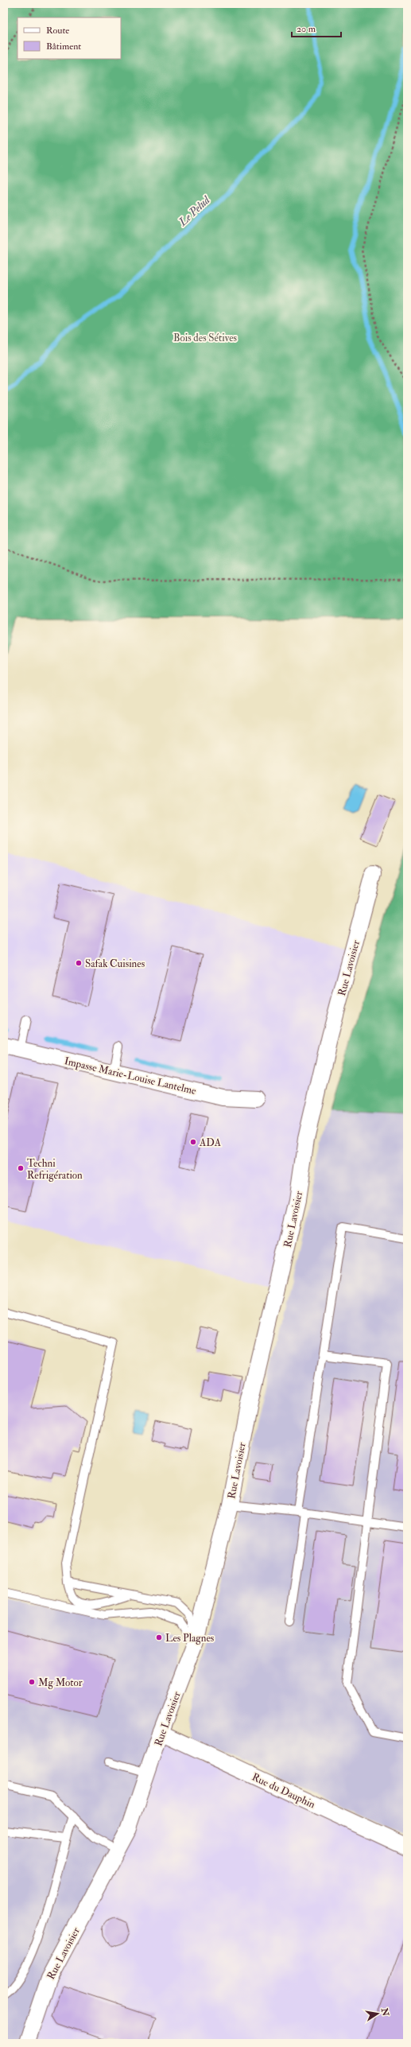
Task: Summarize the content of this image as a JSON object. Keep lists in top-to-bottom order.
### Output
{
  "streets": {
    "street": ["Rue Lavoisier", "Impasse Marie-Louise Lantelme", "Rue du Dauphin"]
  },
  "crossings": [
    ["Rue Lavoisier", "Rue du Dauphin"]
  ],
  "water": ["Le Pelud"],
  "parks": ["Bois des Sétives"],
  "places": [
    "Safak Cuisines",
    "ADA",
    "Techni Refrigération",
    "Les Plagnes",
    "Mg Motor"
  ],
  "legend": ["Route", "Bâtiment"],
  "scale_bar": "20 m",
  "north": "right"
}
